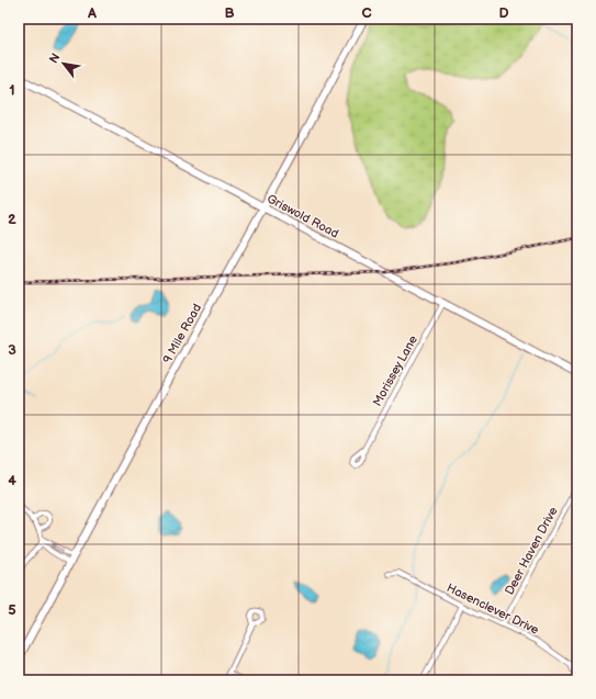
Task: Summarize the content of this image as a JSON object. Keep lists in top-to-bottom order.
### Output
{
  "streets": {
    "street": [
      "Griswold Road",
      "9 Mile Road",
      "Morissey Lane",
      "Deer Haven Drive",
      "Hasenclever Drive"
    ]
  },
  "crossings": [
    ["Griswold Road", "9 Mile Road"],
    ["Griswold Road", "Morissey Lane"],
    ["Deer Haven Drive", "Hasenclever Drive"]
  ],
  "north": "top left",
  "grid": {
    "columns": [
      "A",
      "B",
      "C",
      "D"
    ],
    "rows": [
      "1",
      "2",
      "3",
      "4",
      "5"
    ]
  }
}
